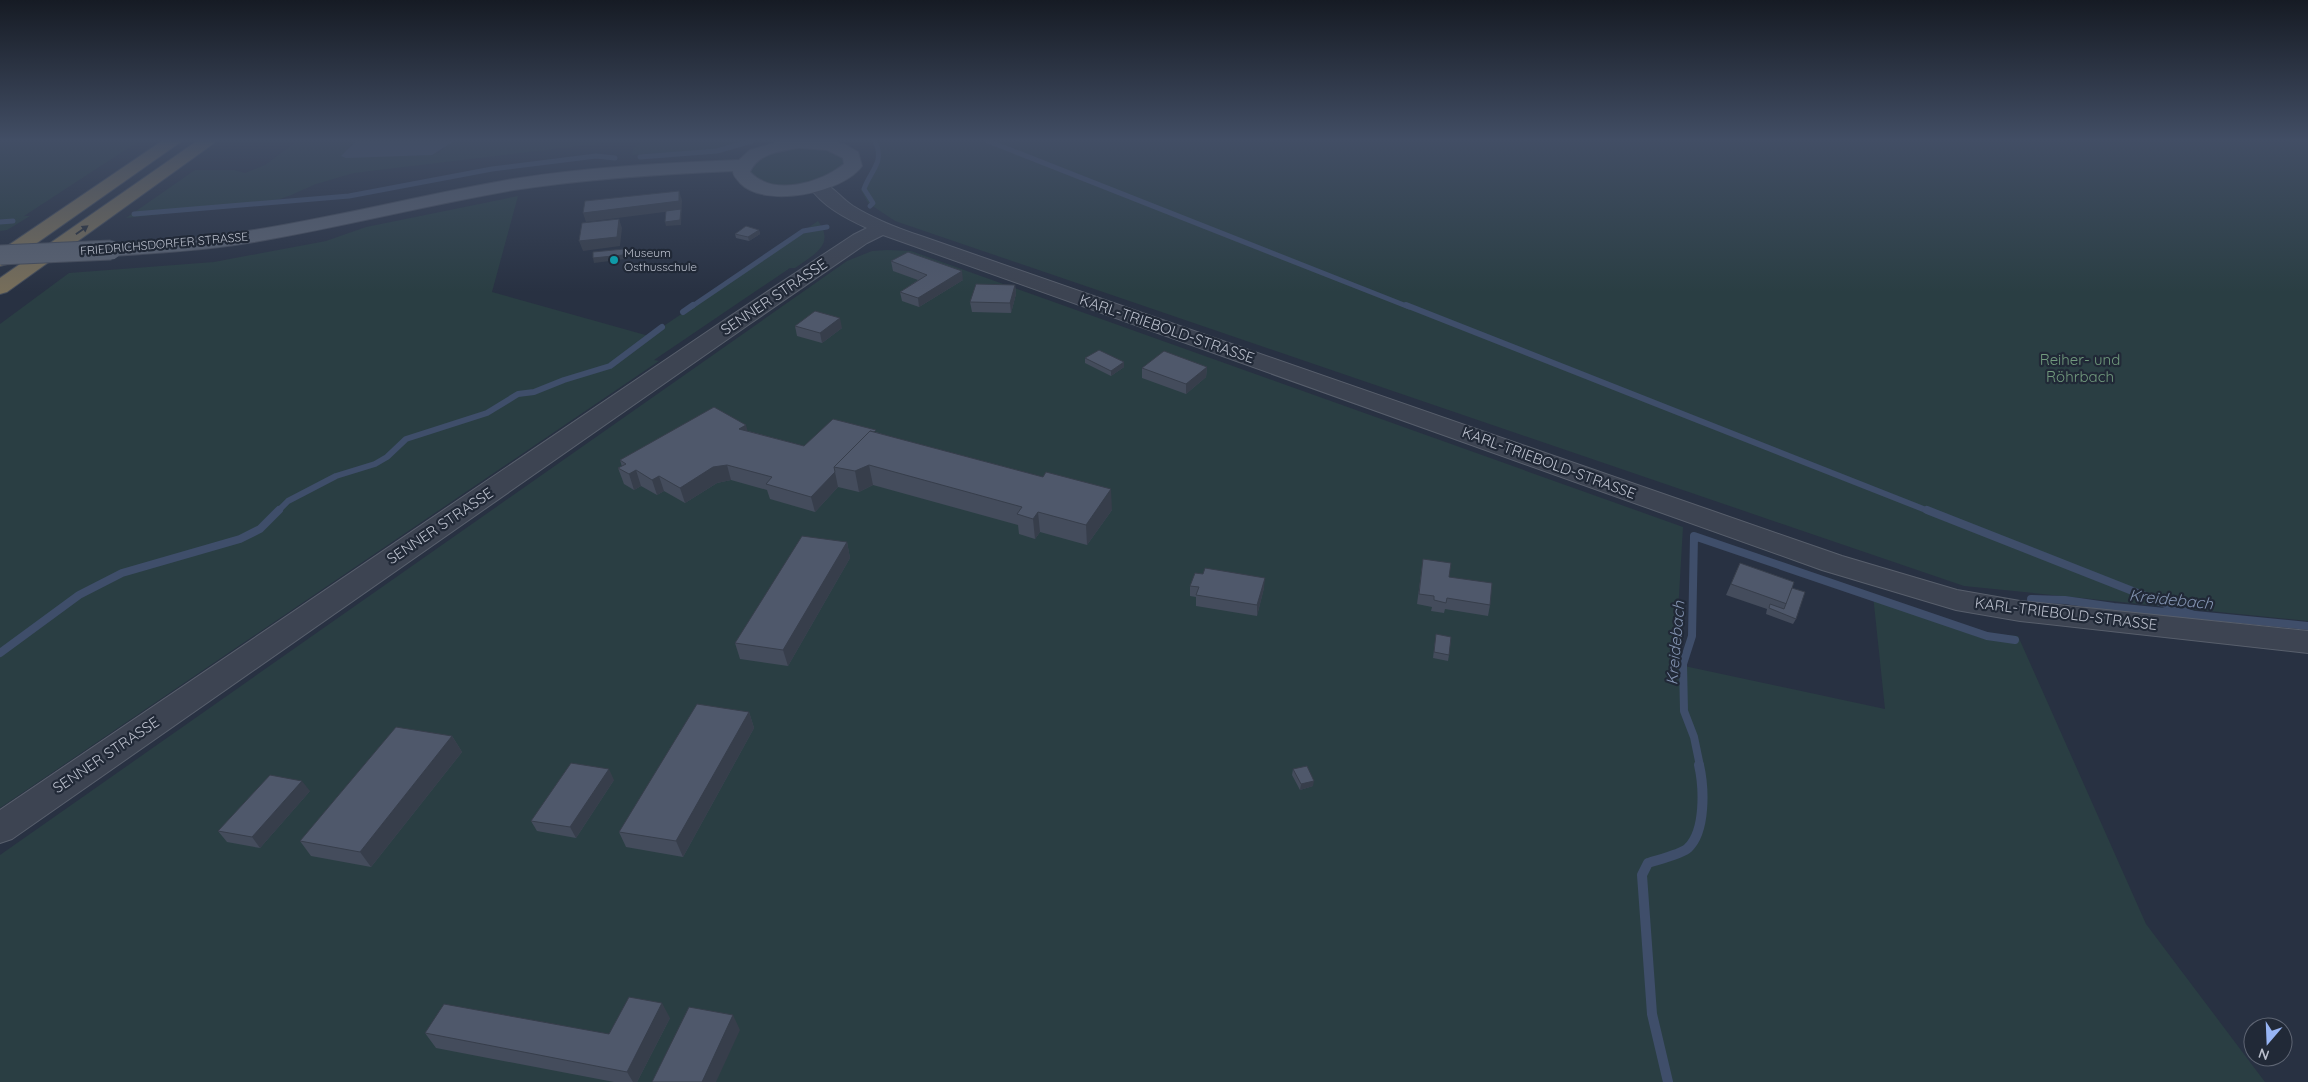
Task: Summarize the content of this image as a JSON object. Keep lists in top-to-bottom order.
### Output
{
  "streets": {
    "main road": ["FRIEDRICHSDORFER STRASSE"],
    "street": ["SENNER STRASSE", "KARL-TRIEBOLD-STRASSE"]
  },
  "crossings": [
    ["SENNER STRASSE", "KARL-TRIEBOLD-STRASSE"]
  ],
  "water": ["Kreidebach"],
  "parks": ["Reiher- und Röhrbach"],
  "places": ["Museum Osthusschule"],
  "north": "bottom"
}
